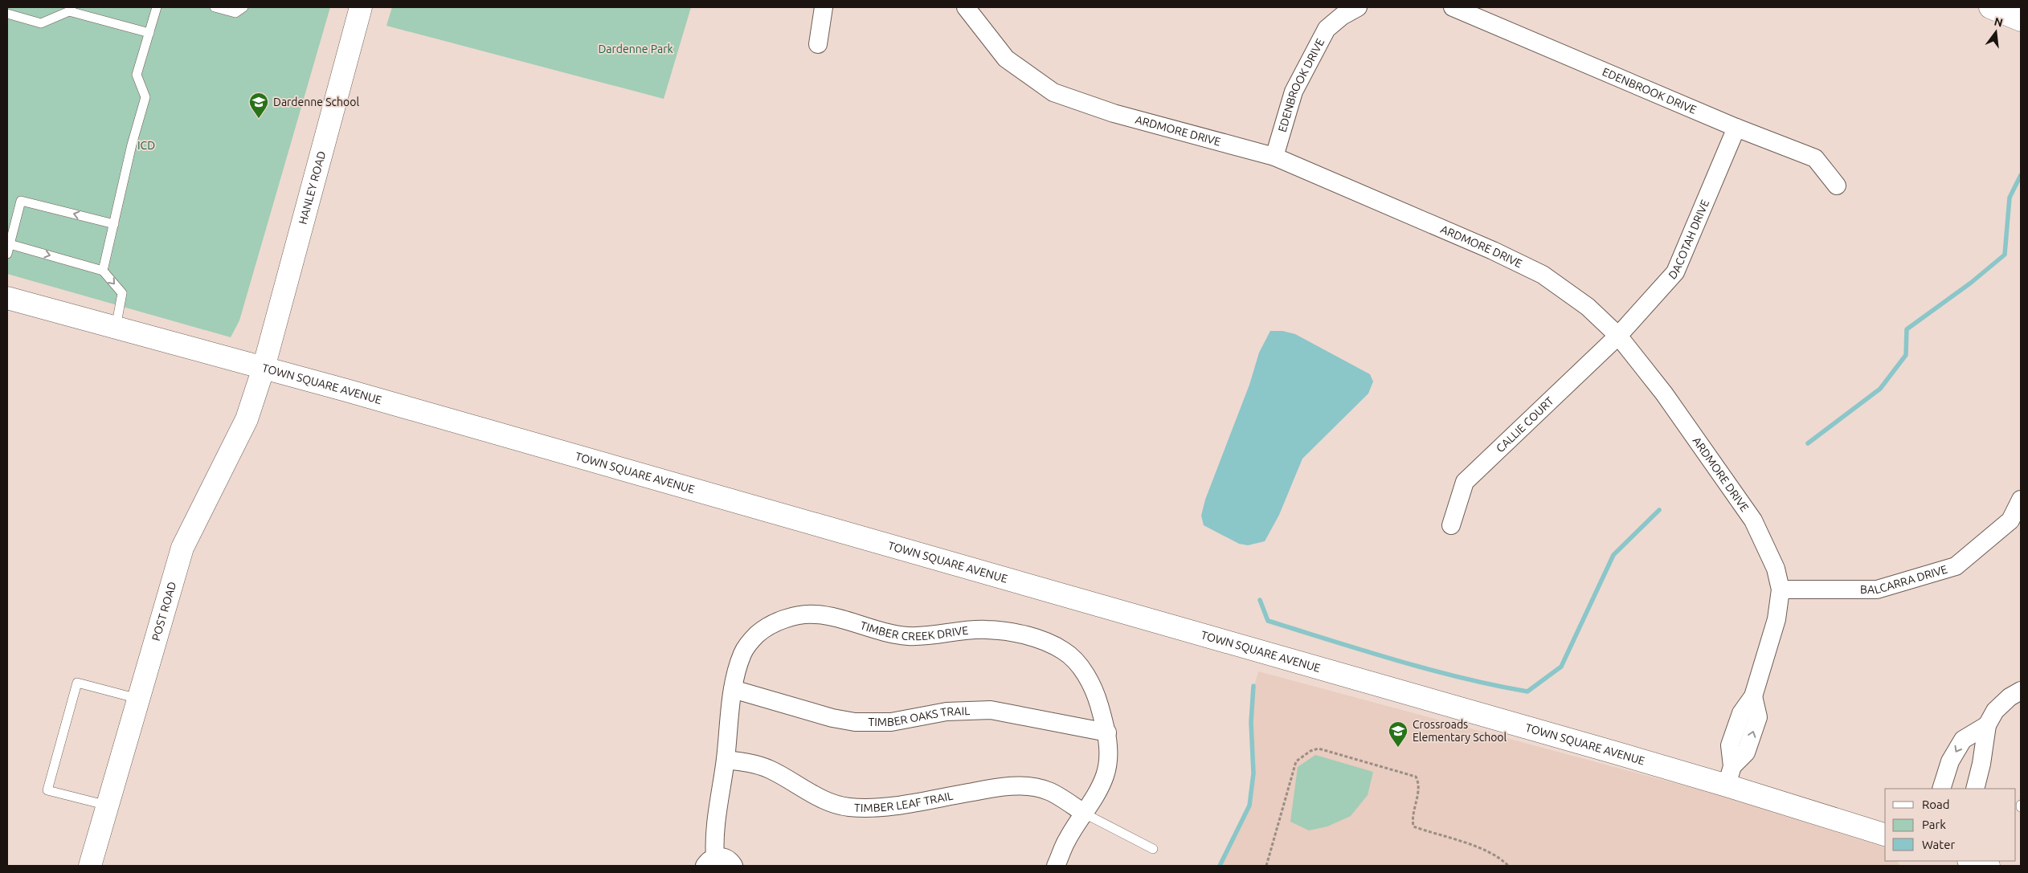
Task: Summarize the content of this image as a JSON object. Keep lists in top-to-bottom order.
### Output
{
  "streets": {
    "main road": ["HANLEY ROAD", "TOWN SQUARE AVENUE", "POST ROAD"],
    "street": [
      "EDENBROOK DRIVE",
      "ARDMORE DRIVE",
      "DACOTAH DRIVE",
      "CALLIE COURT",
      "BALCARRA DRIVE",
      "TIMBER CREEK DRIVE",
      "TIMBER OAKS TRAIL",
      "TIMBER LEAF TRAIL"
    ]
  },
  "crossings": [
    ["EDENBROOK DRIVE", "ARDMORE DRIVE"],
    ["EDENBROOK DRIVE", "DACOTAH DRIVE"],
    ["ARDMORE DRIVE", "DACOTAH DRIVE"],
    ["ARDMORE DRIVE", "TOWN SQUARE AVENUE"],
    ["ARDMORE DRIVE", "CALLIE COURT"],
    ["ARDMORE DRIVE", "BALCARRA DRIVE"],
    ["HANLEY ROAD", "TOWN SQUARE AVENUE"],
    ["HANLEY ROAD", "POST ROAD"],
    ["DACOTAH DRIVE", "CALLIE COURT"],
    ["TOWN SQUARE AVENUE", "POST ROAD"],
    ["TIMBER CREEK DRIVE", "TIMBER OAKS TRAIL"],
    ["TIMBER CREEK DRIVE", "TIMBER LEAF TRAIL"]
  ],
  "parks": ["Dardenne Park", "ICD"],
  "places": {
    "school or university": ["Dardenne School", "Crossroads Elementary School"]
  },
  "legend": ["Road", "Park", "Water"],
  "north": "top"
}
